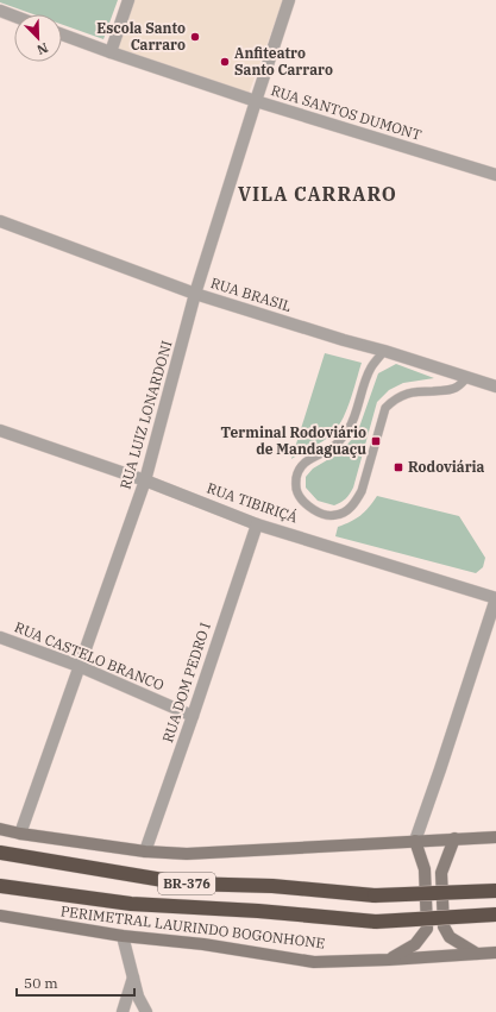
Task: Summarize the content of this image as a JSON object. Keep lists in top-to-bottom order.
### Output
{
  "streets": {
    "highway": ["BR-376"],
    "main road": ["PERIMETRAL LAURINDO BOGONHONE"],
    "street": [
      "RUA SANTOS DUMONT",
      "RUA BRASIL",
      "RUA LUIZ LONARDONI",
      "RUA TIBIRIÇÁ",
      "RUA CASTELO BRANCO",
      "RUA DOM PEDRO I"
    ]
  },
  "crossings": [
    ["RUA SANTOS DUMONT", "RUA LUIZ LONARDONI"],
    ["RUA BRASIL", "RUA LUIZ LONARDONI"],
    ["RUA LUIZ LONARDONI", "RUA TIBIRIÇÁ"],
    ["RUA LUIZ LONARDONI", "RUA CASTELO BRANCO"],
    ["RUA TIBIRIÇÁ", "RUA DOM PEDRO I"],
    ["RUA CASTELO BRANCO", "RUA DOM PEDRO I"]
  ],
  "districts": ["VILA CARRARO"],
  "places": {
    "other": ["Escola Santo Carraro", "Anfiteatro Santo Carraro"],
    "transit": ["Terminal Rodoviário de Mandaguaçu", "Rodoviária"]
  },
  "scale_bar": "50 m",
  "north": "bottom right"
}
